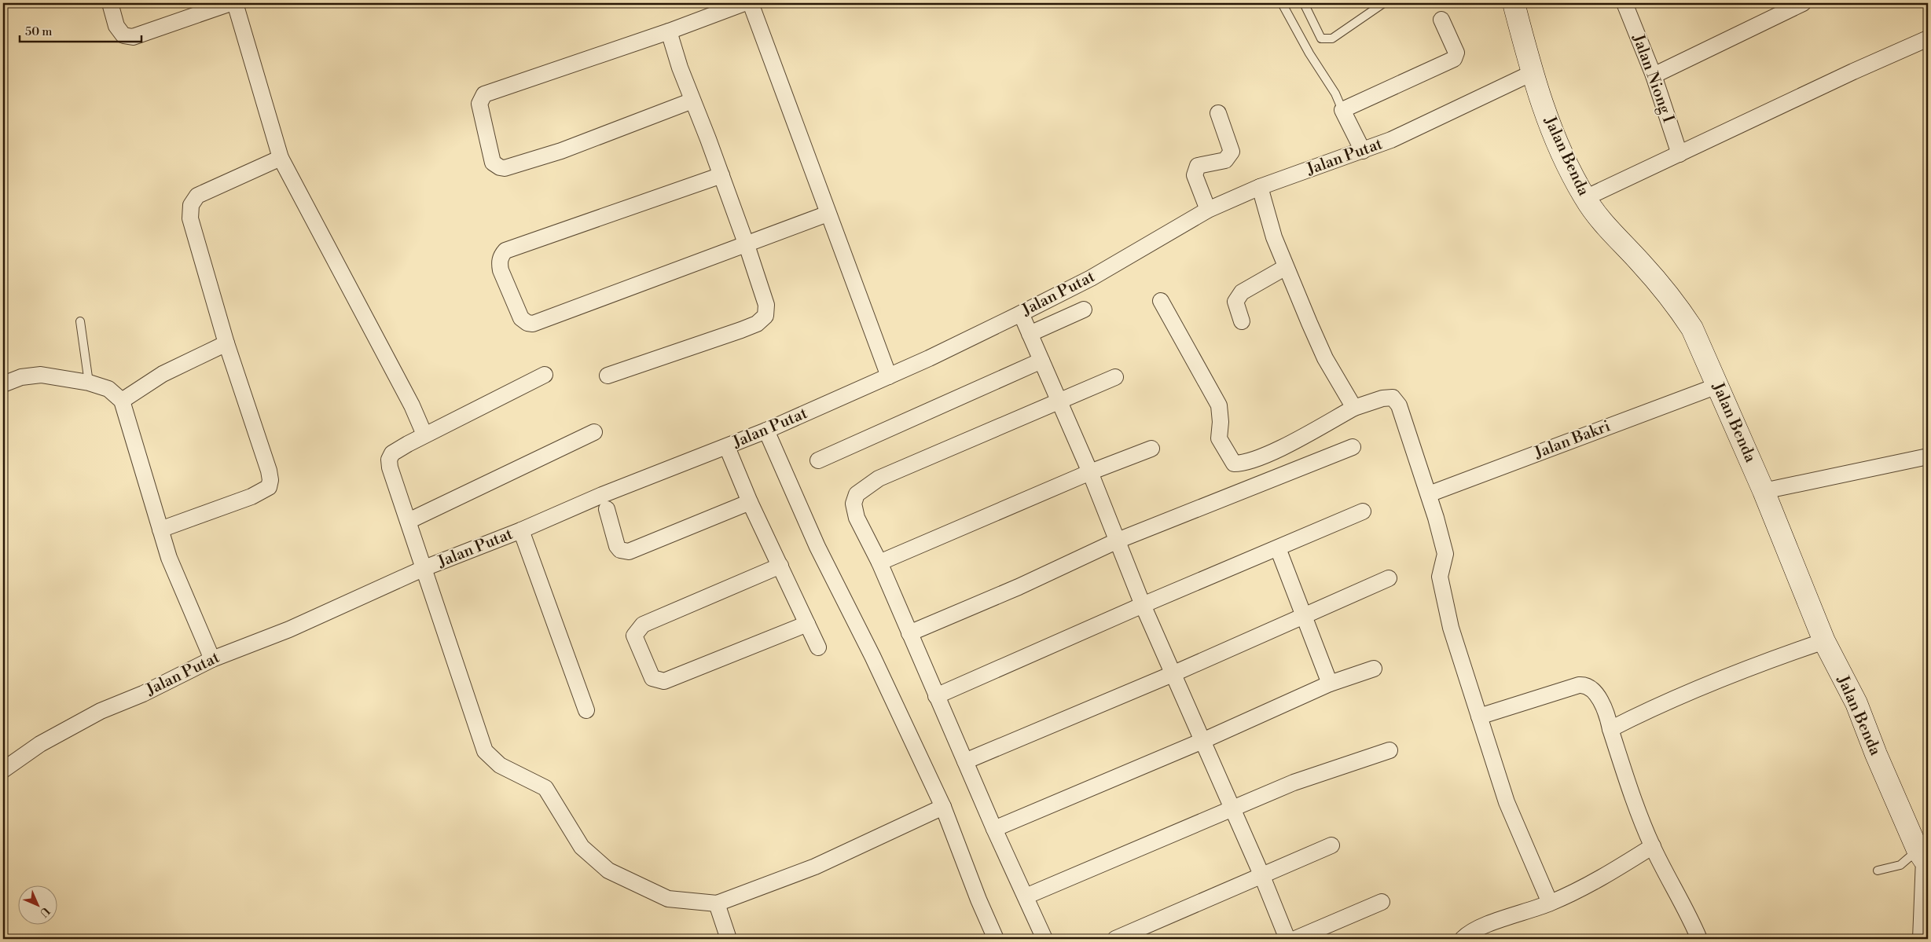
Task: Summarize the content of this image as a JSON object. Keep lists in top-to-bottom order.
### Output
{
  "streets": {
    "street": [
      "Jalan Niong I",
      "Jalan Benda",
      "Jalan Putat",
      "Jalan Bakri"
    ]
  },
  "crossings": [
    ["Jalan Benda", "Jalan Putat"],
    ["Jalan Benda", "Jalan Bakri"]
  ],
  "scale_bar": "50 m",
  "north": "bottom right"
}
